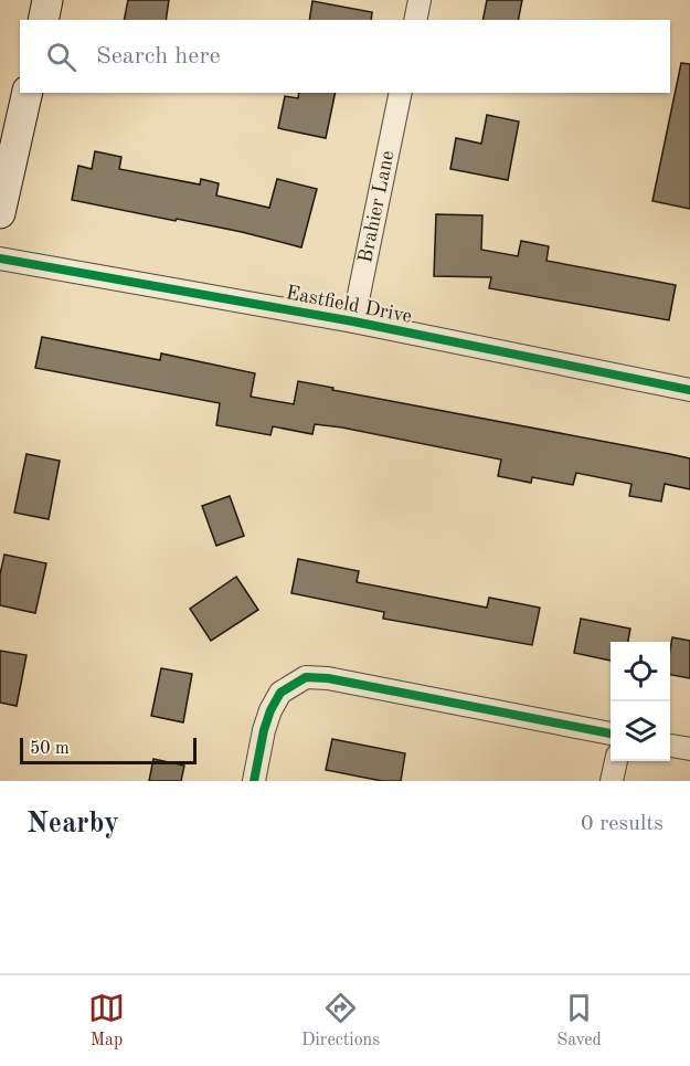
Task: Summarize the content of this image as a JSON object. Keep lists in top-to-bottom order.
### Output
{
  "streets": {
    "street": ["Brahier Lane", "Eastfield Drive"]
  },
  "crossings": [
    ["Brahier Lane", "Eastfield Drive"]
  ],
  "scale_bar": "50 m",
  "page": {
    "search": "Search here",
    "scale": "50 m",
    "heading": ["Nearby", "0 results"],
    "nav": ["Map", "Directions", "Saved"]
  }
}
